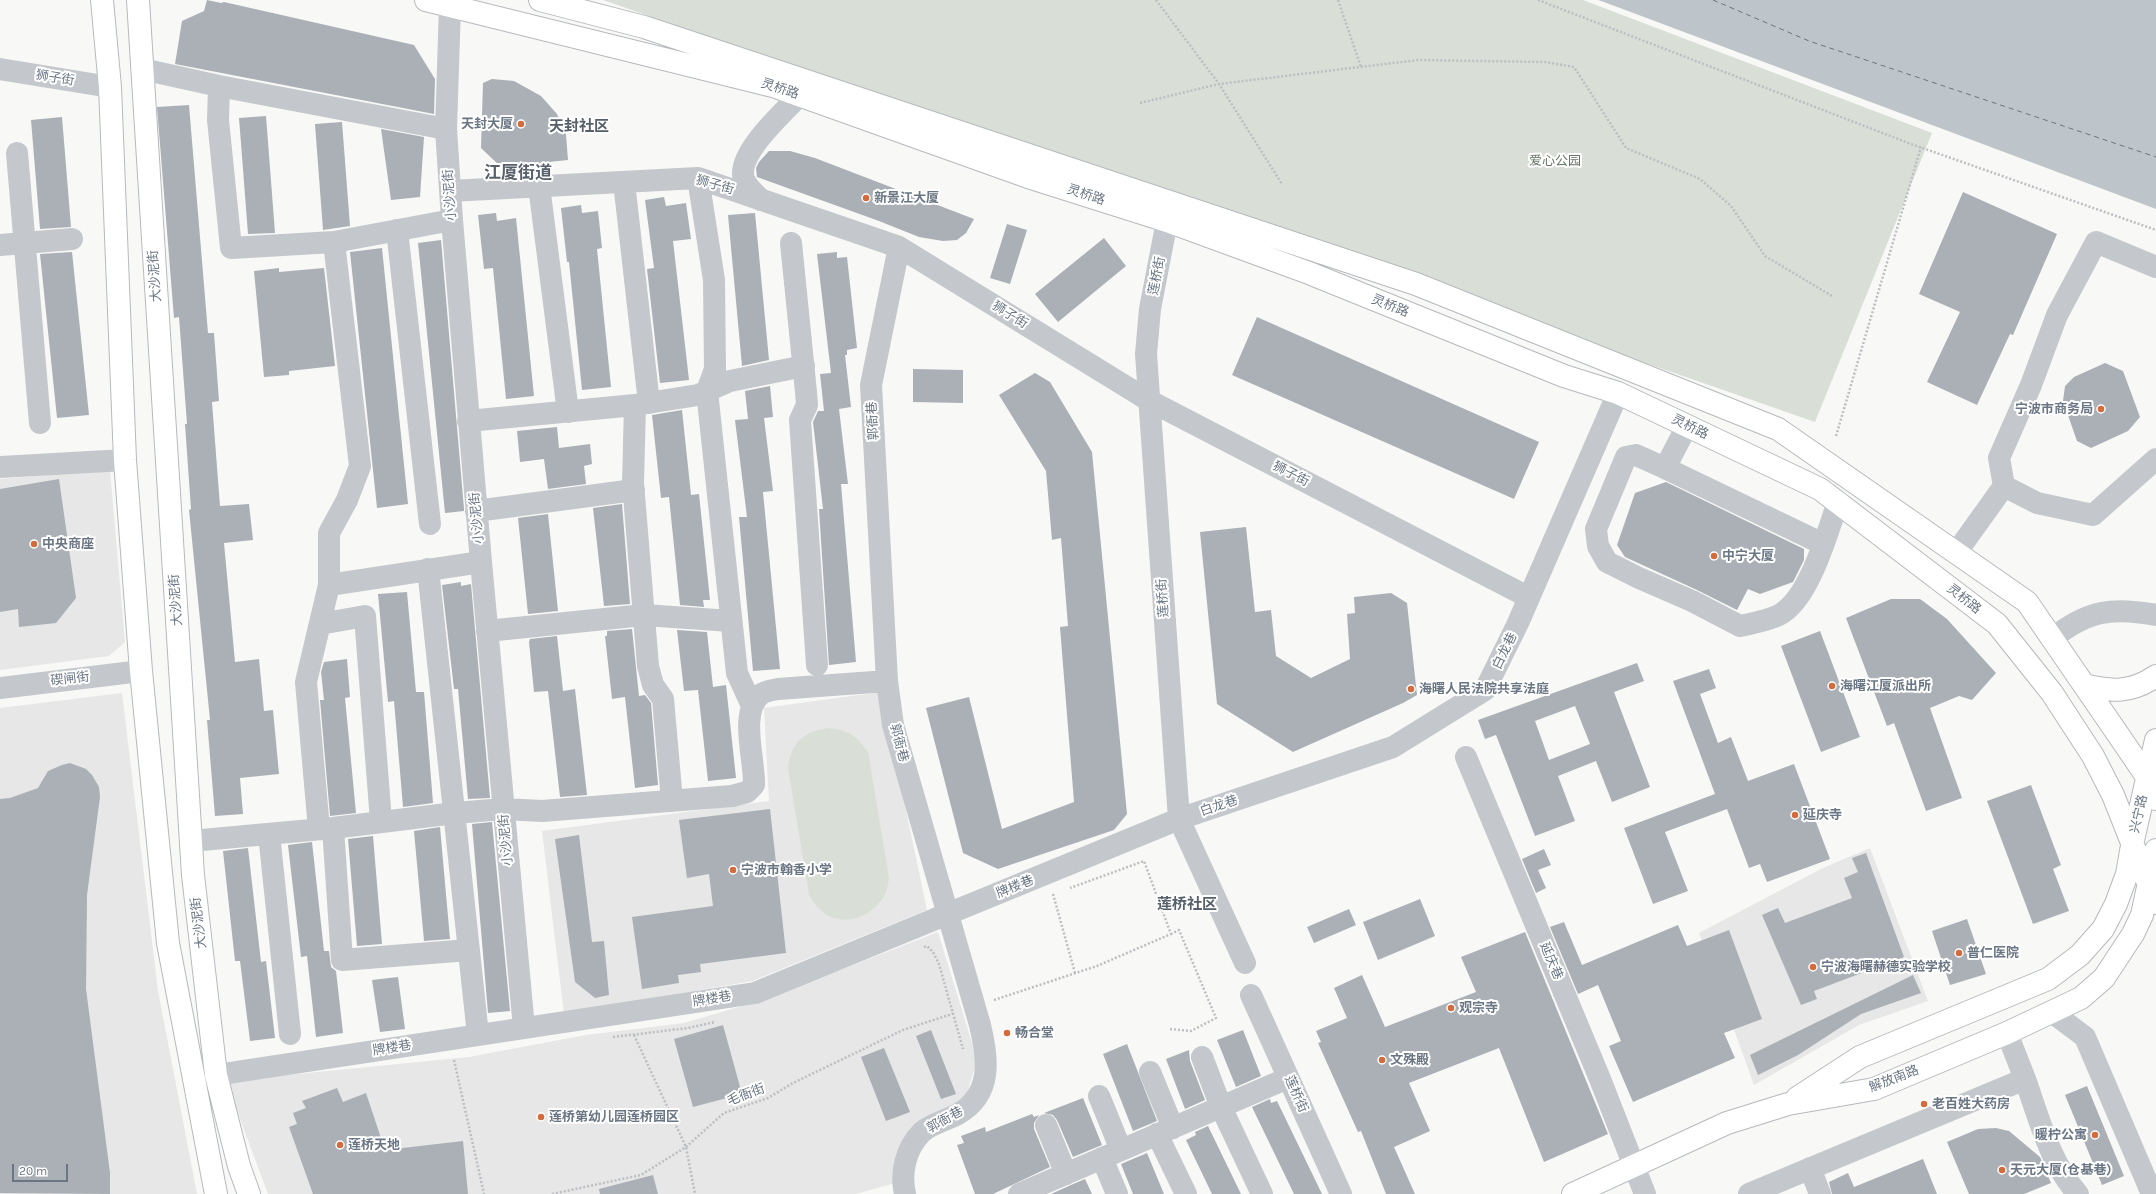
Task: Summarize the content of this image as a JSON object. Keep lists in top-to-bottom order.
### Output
{
  "streets": {
    "main road": [
      "灵桥路",
      "大沙泥街",
      "兴宁路",
      "解放南路"
    ],
    "street": [
      "狮子街",
      "小沙泥街",
      "莲桥街",
      "郭衙巷",
      "白龙巷",
      "碶闸街",
      "牌楼巷",
      "延庆巷"
    ],
    "path": ["毛衙街"]
  },
  "crossings": [
    ["狮子街", "小沙泥街"],
    ["狮子街", "莲桥街"],
    ["狮子街", "郭衙巷"],
    ["狮子街", "白龙巷"],
    ["灵桥路", "小沙泥街"],
    ["灵桥路", "莲桥街"],
    ["灵桥路", "白龙巷"],
    ["灵桥路", "兴宁路"],
    ["灵桥路", "解放南路"],
    ["小沙泥街", "牌楼巷"],
    ["大沙泥街", "牌楼巷"],
    ["莲桥街", "白龙巷"],
    ["莲桥街", "牌楼巷"],
    ["郭衙巷", "牌楼巷"],
    ["郭衙巷", "毛衙街"],
    ["白龙巷", "牌楼巷"],
    ["兴宁路", "解放南路"],
    ["延庆巷", "解放南路"]
  ],
  "districts": ["天封社区", "江厦街道", "莲桥社区"],
  "parks": ["爱心公园"],
  "places": [
    "天封大厦",
    "新景江大厦",
    "宁波市商务局",
    "中央商座",
    "中宁大厦",
    "海曙江厦派出所",
    "海曙人民法院共享法庭",
    "延庆寺",
    "宁波市翰香小学",
    "普仁医院",
    "宁波海曙赫德实验学校",
    "观宗寺",
    "畅合堂",
    "文殊殿",
    "老百姓大药房",
    "莲桥第幼儿园莲桥园区",
    "暖柠公寓",
    "莲桥天地",
    "天元大厦(仓基巷)"
  ],
  "scale_bar": "20 m"
}
